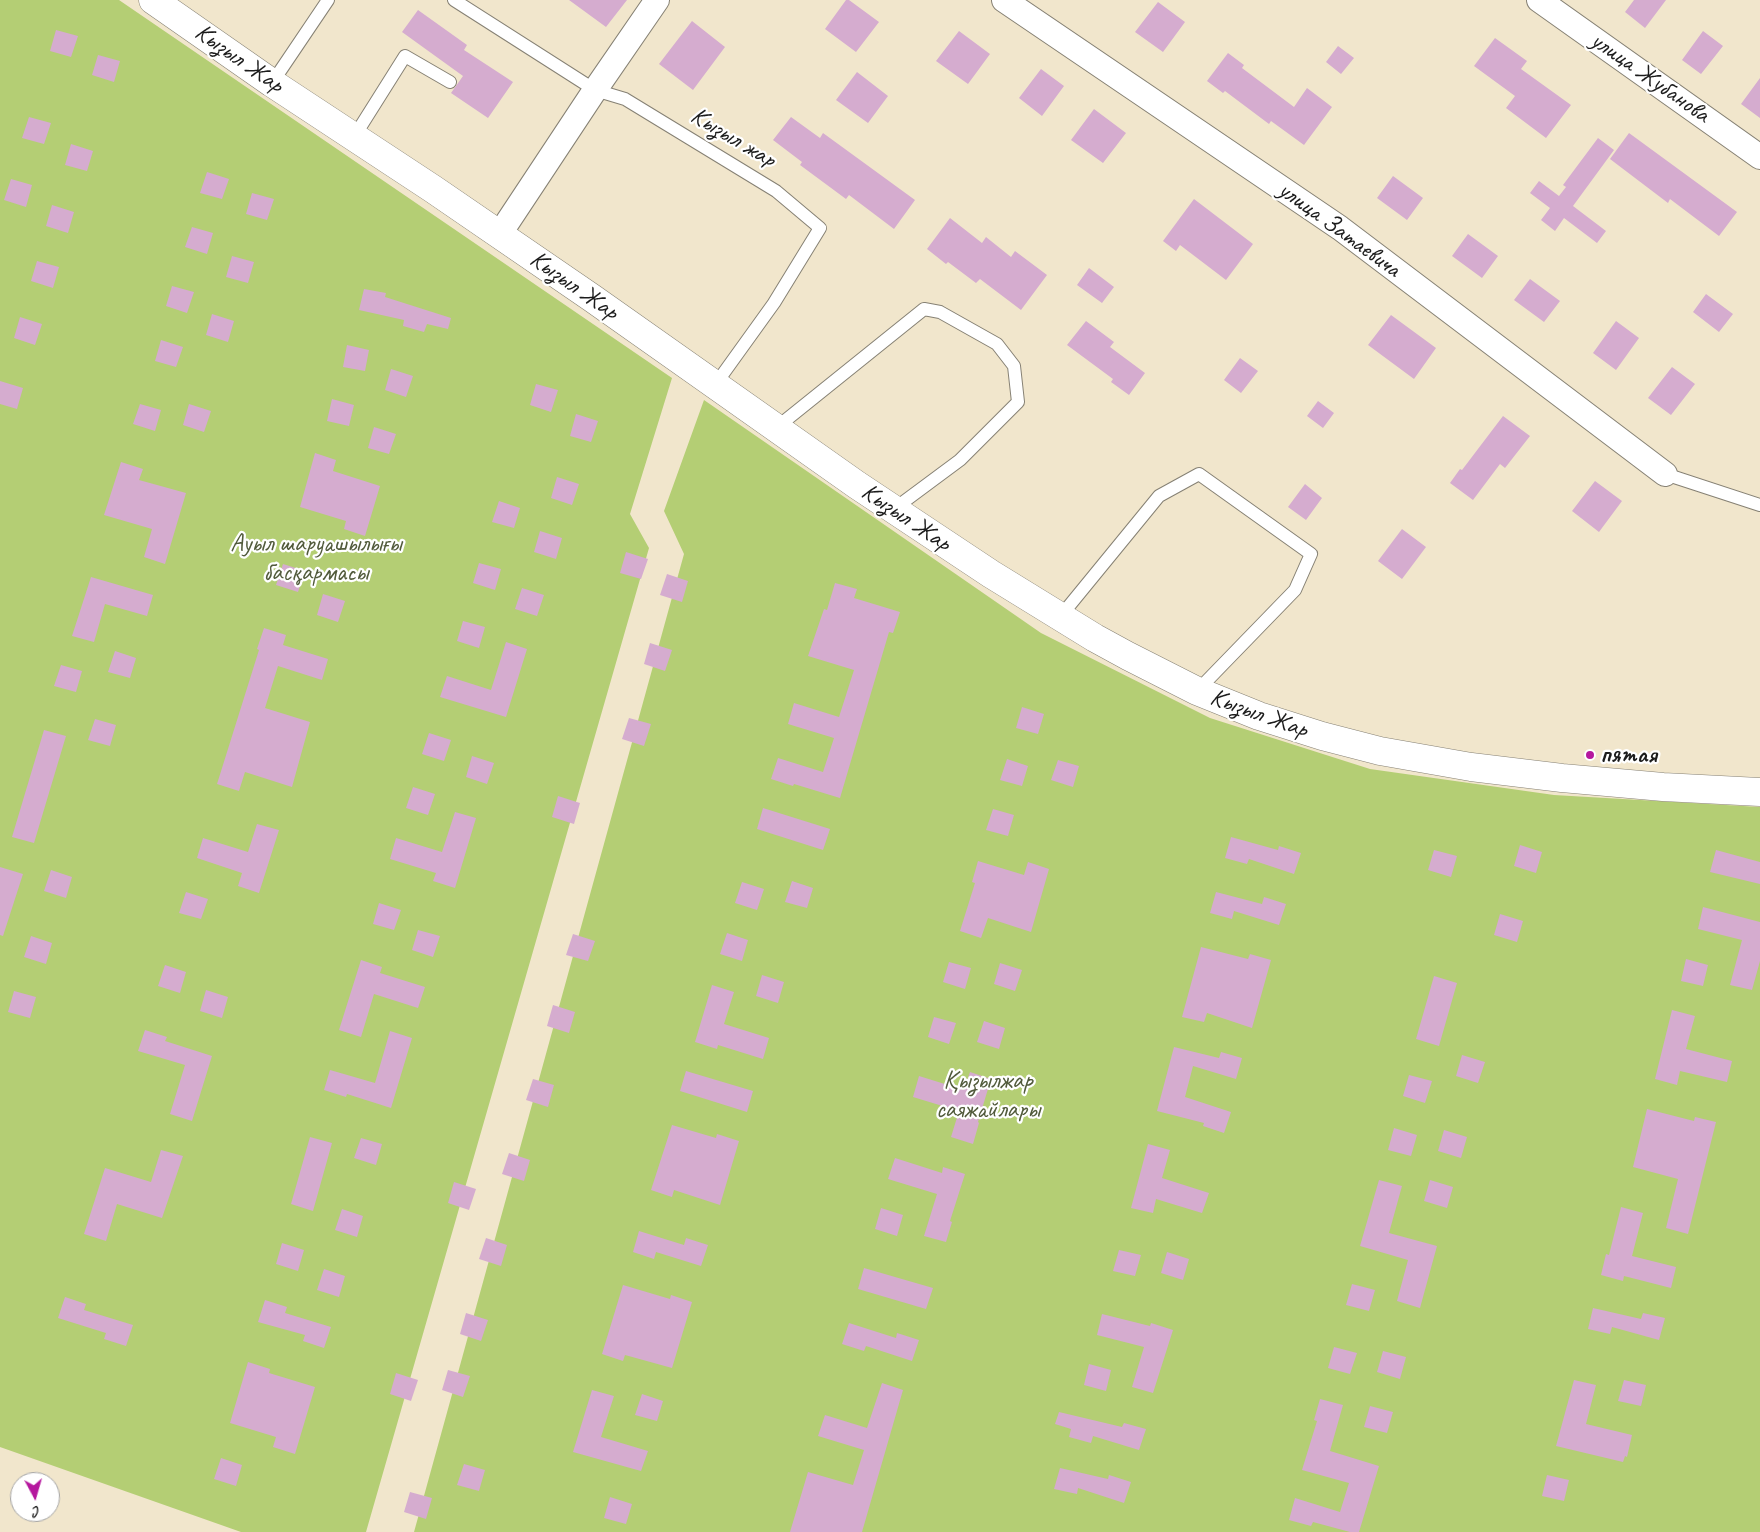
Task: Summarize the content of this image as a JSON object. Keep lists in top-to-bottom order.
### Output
{
  "streets": {
    "main road": ["Кызыл Жар"],
    "street": ["улица Жубанова", "улица Затаевича"],
    "lane": ["Кызыл жар"]
  },
  "crossings": [
    ["Кызыл Жар", "Кызыл жар"]
  ],
  "parks": ["Ауыл шаруашылығы басқармасы", "Қызылжар саяжайлары"],
  "places": ["пятая"],
  "north": "bottom"
}
